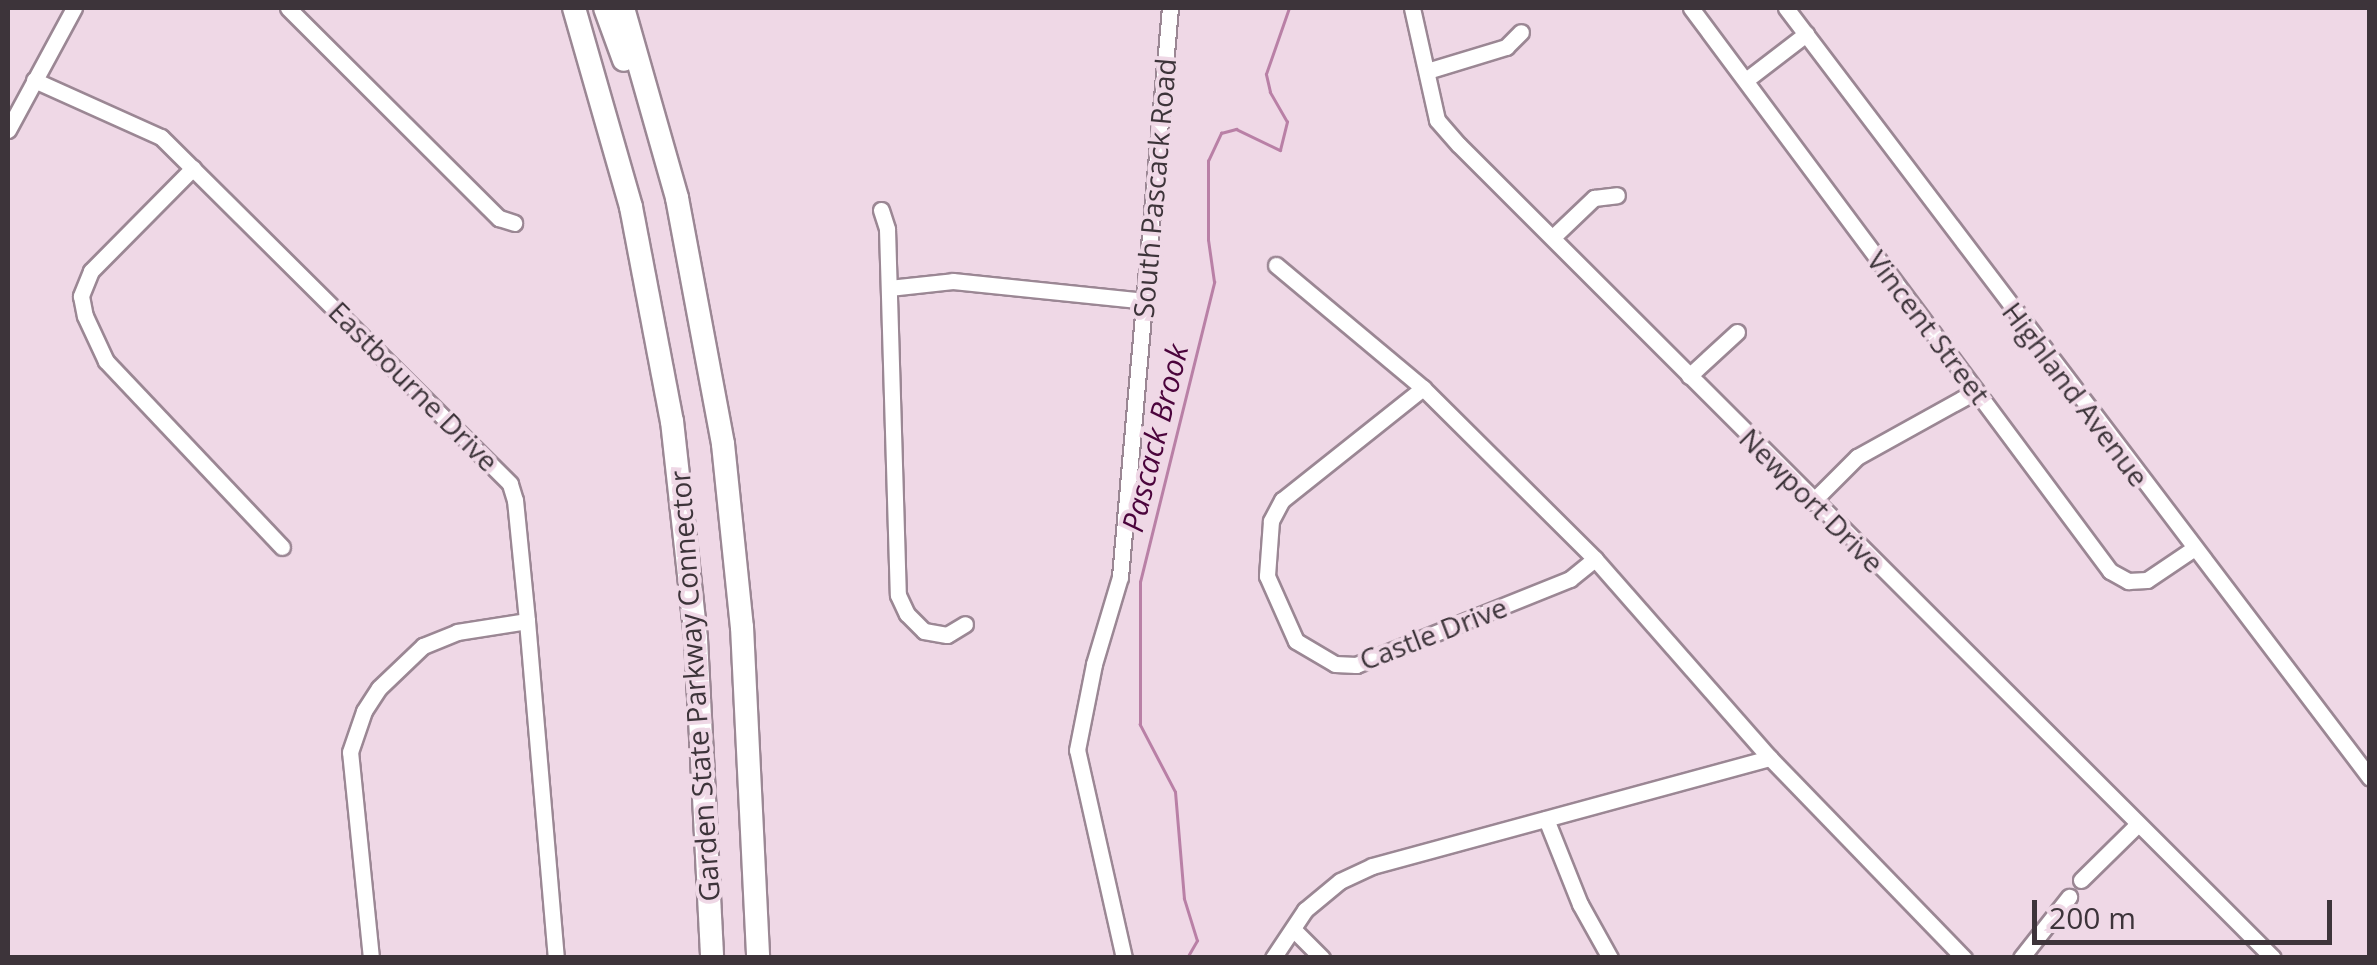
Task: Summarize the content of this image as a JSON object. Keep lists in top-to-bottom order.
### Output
{
  "streets": {
    "highway": ["Garden State Parkway Connector"],
    "street": [
      "South Pascack Road",
      "Vincent Street",
      "Eastbourne Drive",
      "Highland Avenue",
      "Newport Drive",
      "Castle Drive"
    ]
  },
  "crossings": [
    ["Vincent Street", "Highland Avenue"]
  ],
  "water": ["Pascack Brook"],
  "scale_bar": "200 m"
}
